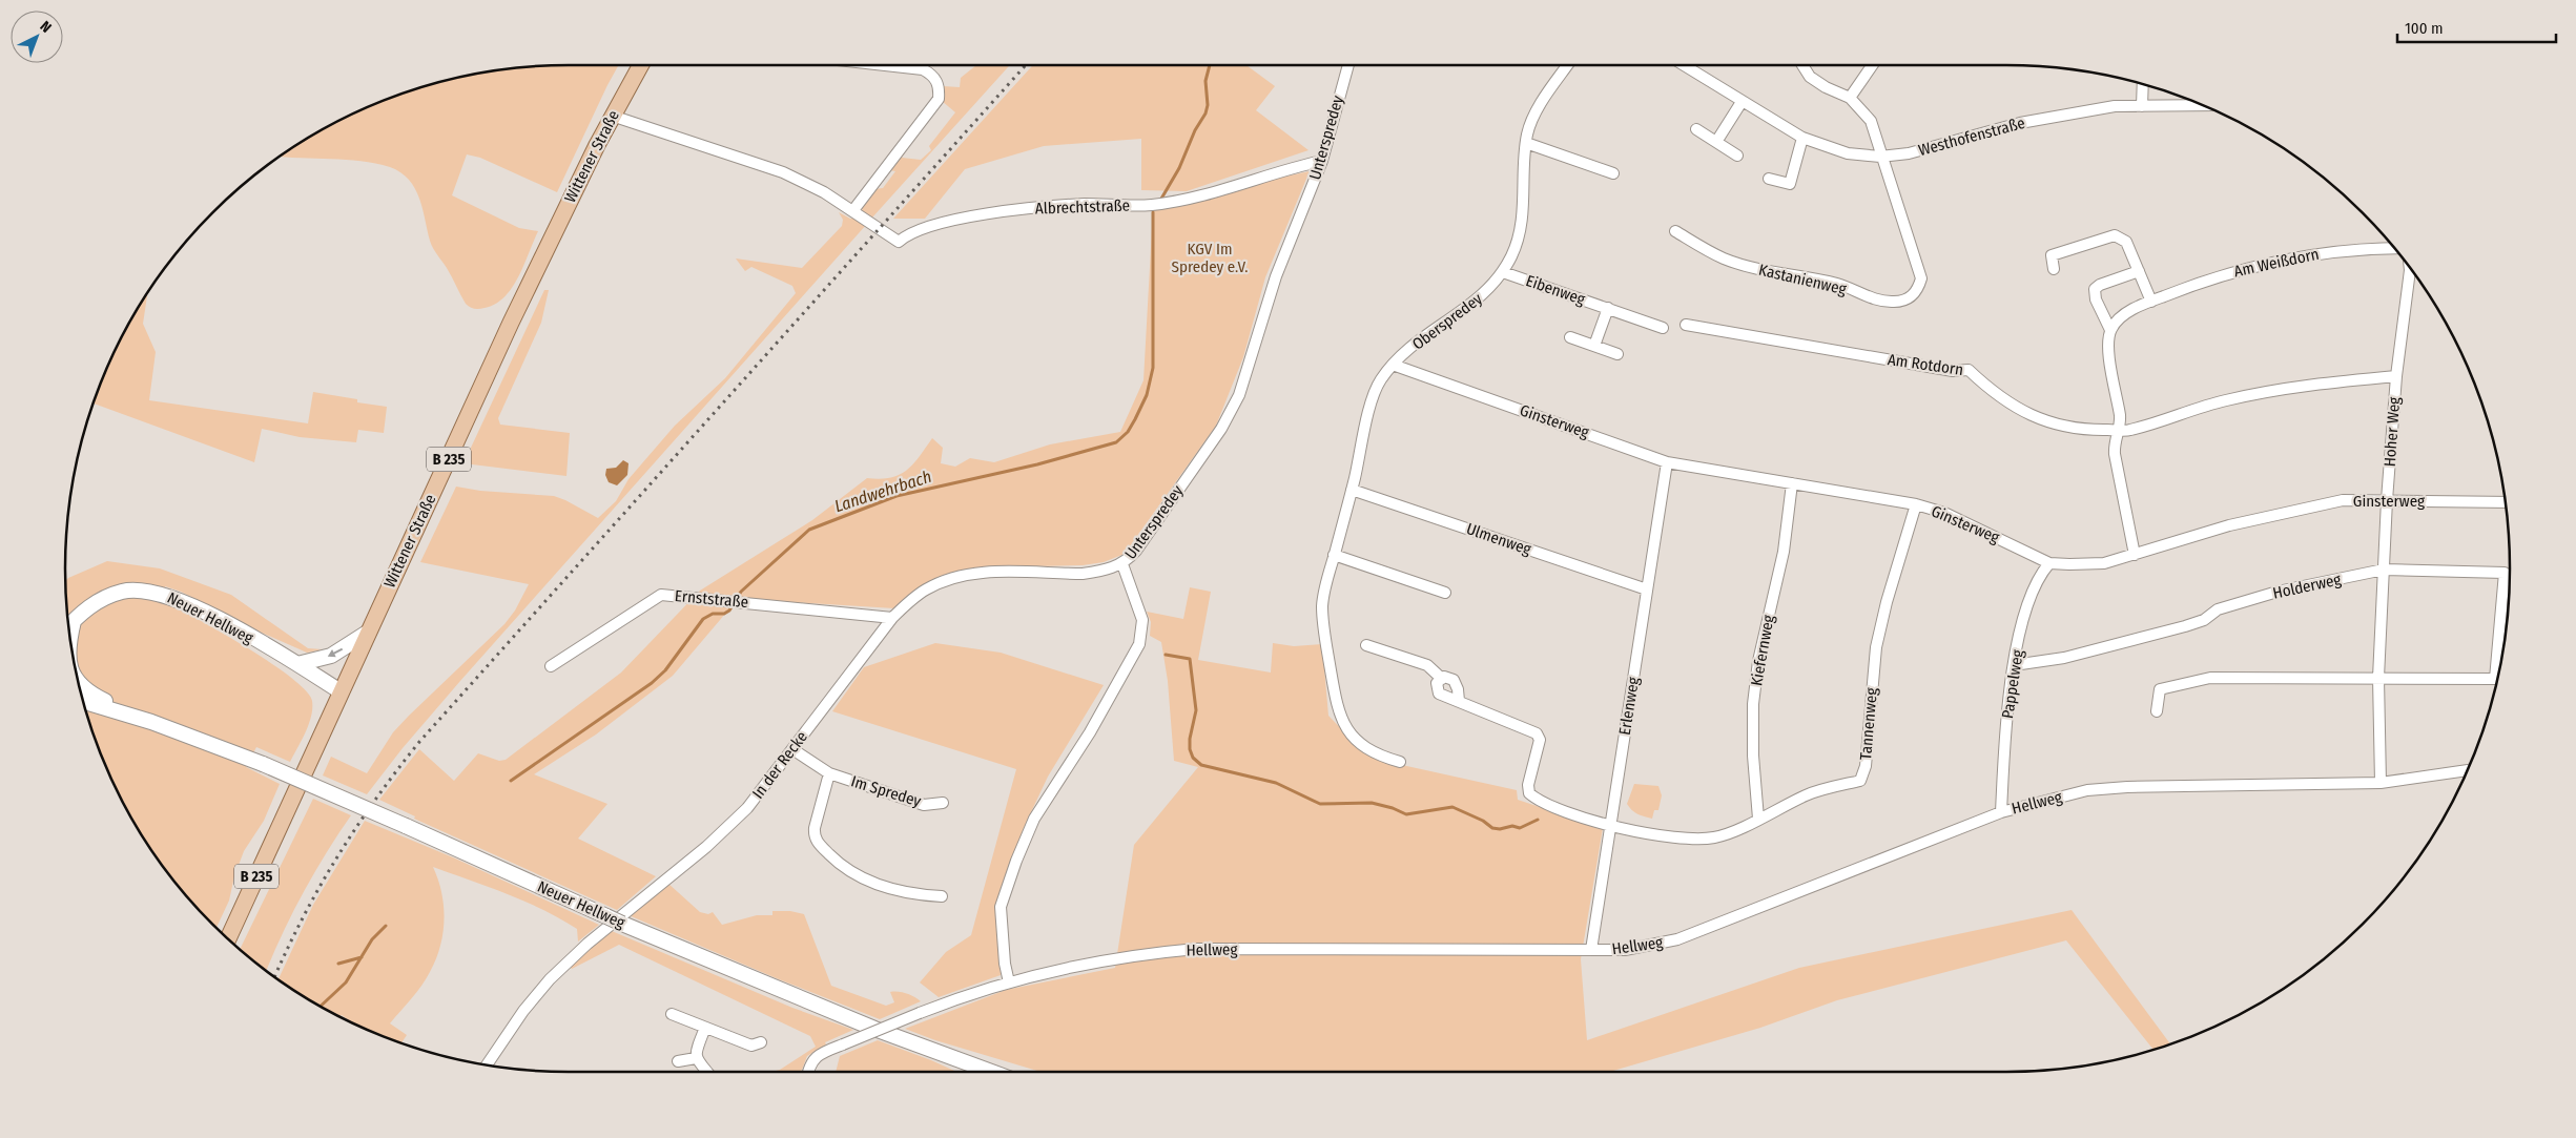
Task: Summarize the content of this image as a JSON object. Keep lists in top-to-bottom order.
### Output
{
  "streets": {
    "main road": ["Wittener Straße", "B 235", "Neuer Hellweg"],
    "street": [
      "Westhofenstraße",
      "Unterspredey",
      "Albrechtstraße",
      "Am Weißdorn",
      "Kastanienweg",
      "Eibenweg",
      "Oberspredey",
      "Am Rotdorn",
      "Ginsterweg",
      "Hoher Weg",
      "Ulmenweg",
      "Holderweg",
      "Ernststraße",
      "Kiefernweg",
      "Pappelweg",
      "Erlenweg",
      "Tannenweg",
      "In der Recke",
      "Im Spredey",
      "Hellweg"
    ]
  },
  "crossings": [
    ["Westhofenstraße", "Kastanienweg"],
    ["Unterspredey", "Albrechtstraße"],
    ["Unterspredey", "In der Recke"],
    ["Unterspredey", "Hellweg"],
    ["Wittener Straße", "Albrechtstraße"],
    ["Wittener Straße", "Neuer Hellweg"],
    ["Eibenweg", "Oberspredey"],
    ["Oberspredey", "Ginsterweg"],
    ["Oberspredey", "Ulmenweg"],
    ["Am Rotdorn", "Hoher Weg"],
    ["Ginsterweg", "Hoher Weg"],
    ["Ginsterweg", "Kiefernweg"],
    ["Ginsterweg", "Pappelweg"],
    ["Ginsterweg", "Erlenweg"],
    ["Ginsterweg", "Tannenweg"],
    ["Hoher Weg", "Holderweg"],
    ["Hoher Weg", "Hellweg"],
    ["Ulmenweg", "Erlenweg"],
    ["Holderweg", "Pappelweg"],
    ["Ernststraße", "In der Recke"],
    ["Kiefernweg", "Tannenweg"],
    ["Pappelweg", "Hellweg"],
    ["Erlenweg", "Tannenweg"],
    ["Erlenweg", "Hellweg"],
    ["In der Recke", "Im Spredey"]
  ],
  "water": ["Landwehrbach"],
  "parks": ["KGV Im Spredey e.V."],
  "scale_bar": "100 m",
  "north": "top right"
}
